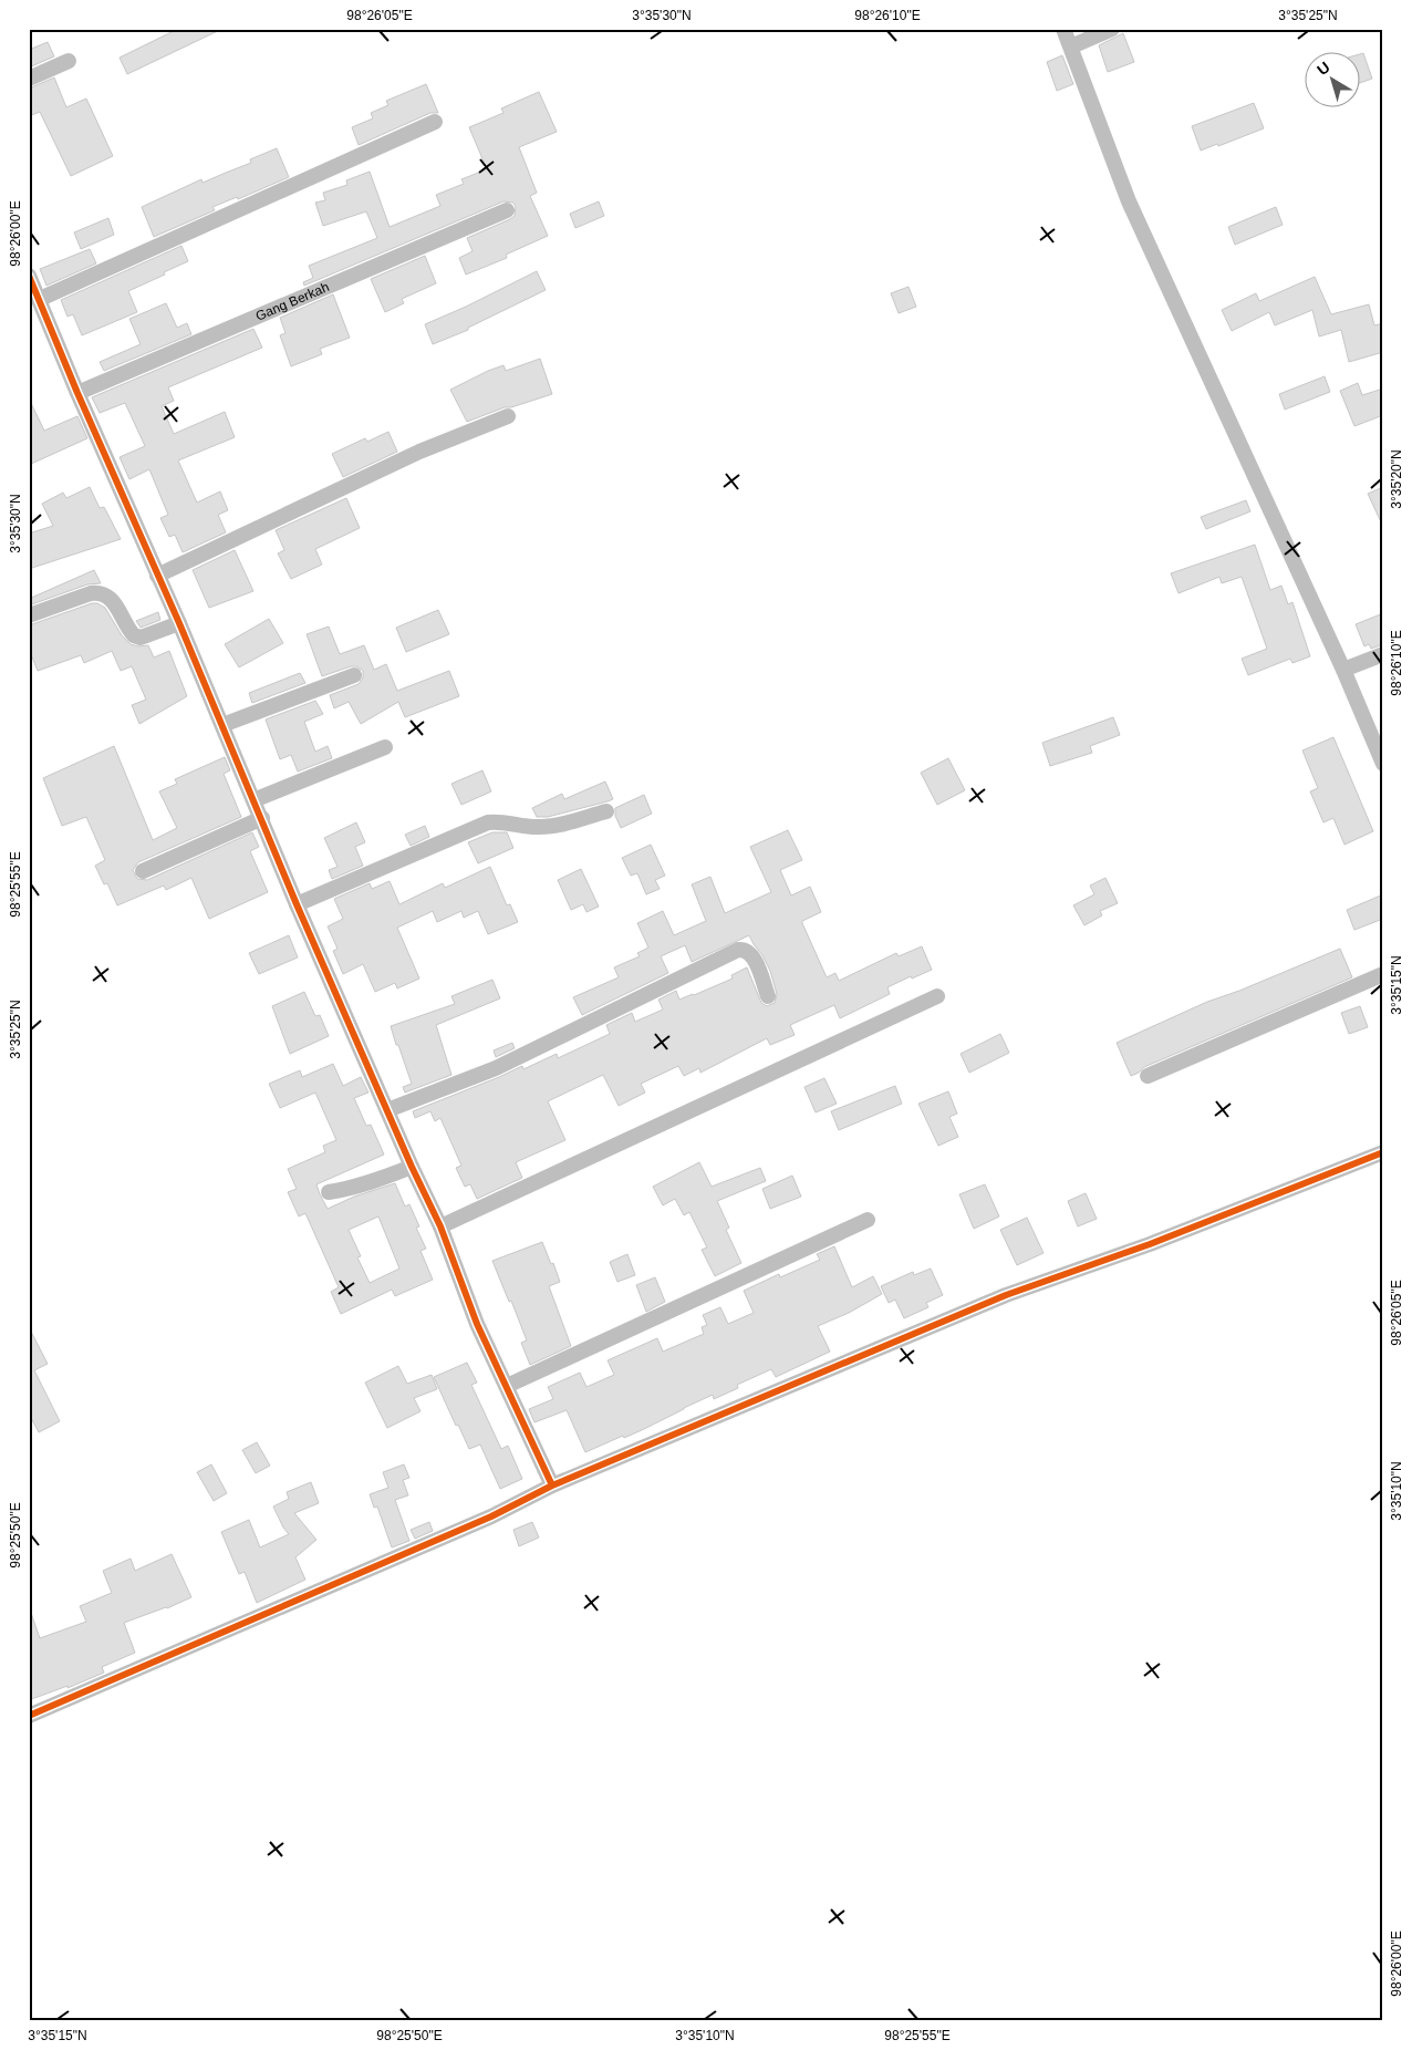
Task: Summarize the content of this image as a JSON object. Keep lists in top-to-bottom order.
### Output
{
  "streets": {
    "street": ["Gang Berkah"]
  },
  "north": "top left",
  "coordinates": [
    "98°26'05\"E",
    "3°35'30\"N",
    "98°26'10\"E",
    "3°35'25\"N",
    "98°26'00\"E",
    "3°35'20\"N",
    "98°25'55\"E",
    "3°35'15\"N",
    "3°35'10\"N",
    "98°25'50\"E"
  ]
}
